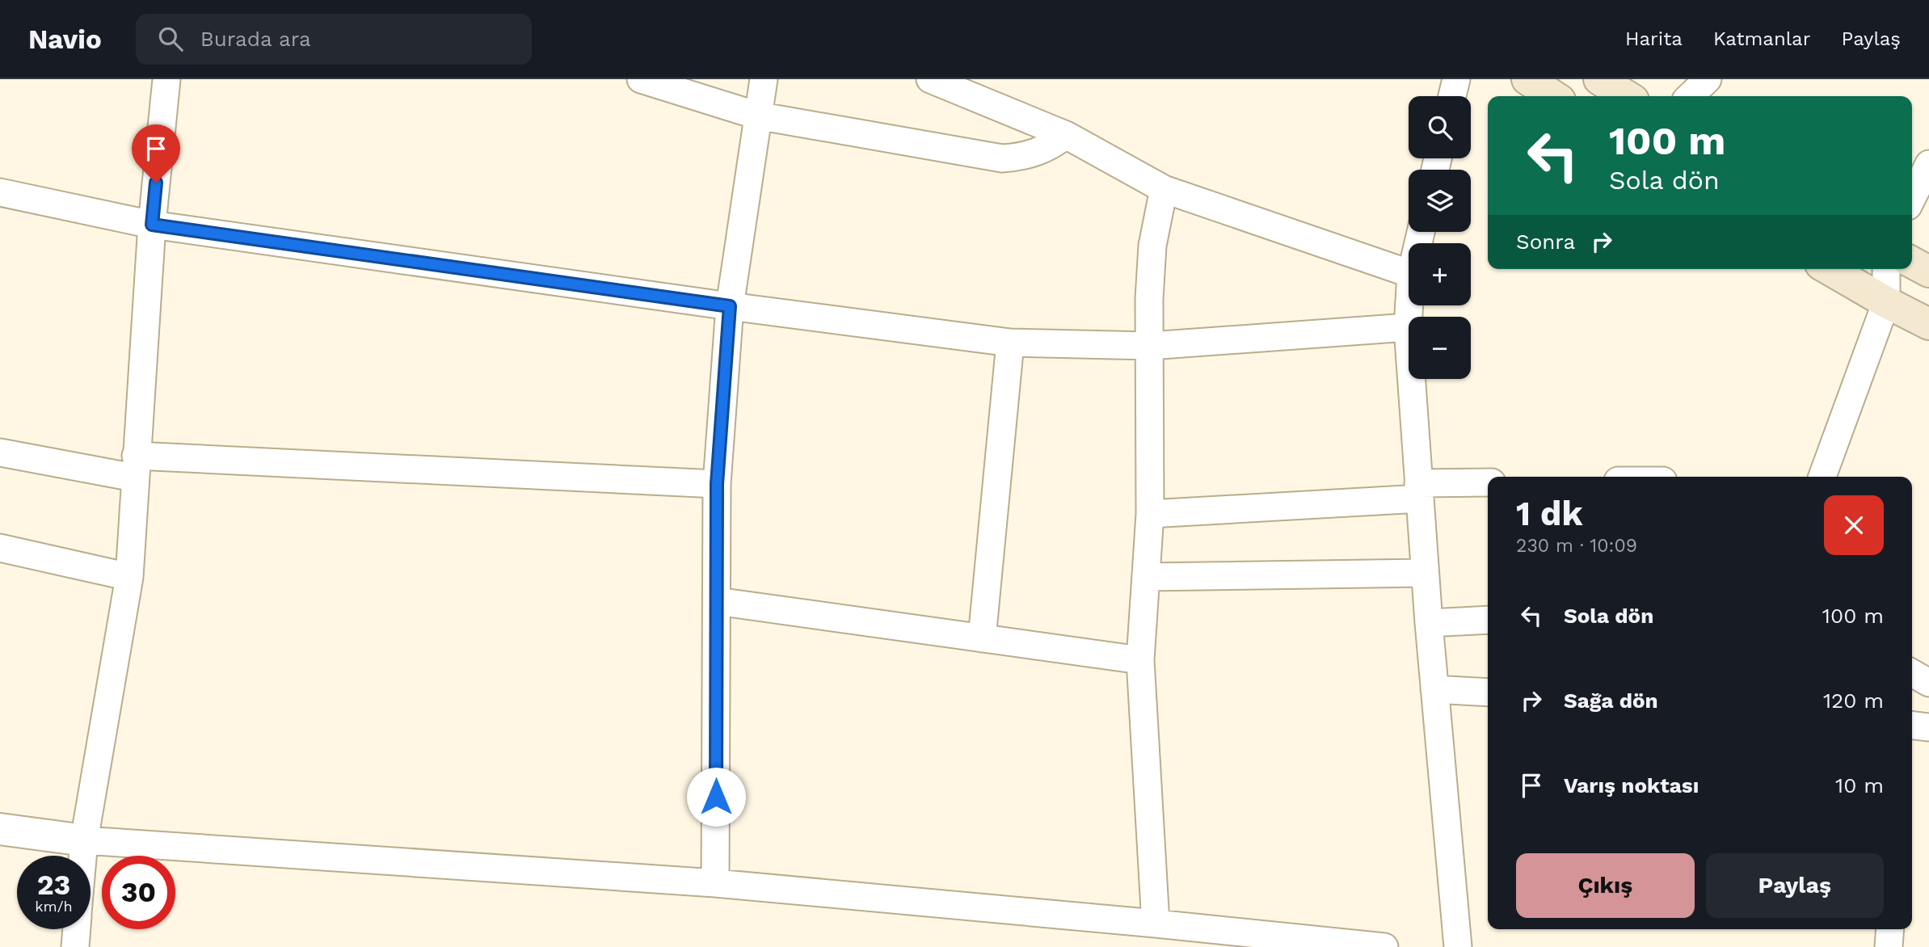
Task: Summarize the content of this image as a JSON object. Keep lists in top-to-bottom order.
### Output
{
  "page": {
    "header": "Navio",
    "search": "Burada ara",
    "nav": ["Harita", "Katmanlar", "Paylaş"],
    "map_buttons": ["+", "−"],
    "turn": ["100 m", "Sola dön"],
    "then": "Sonra",
    "heading": ["1 dk", "230 m · 10:09"],
    "list": [
      {
        "name": "Sola dön",
        "value": "100 m"
      },
      {
        "name": "Sağa dön",
        "value": "120 m"
      },
      {
        "name": "Varış noktası",
        "value": "10 m"
      }
    ],
    "buttons": ["Çıkış", "Paylaş"],
    "speed": "23 km/h",
    "limit": "30"
  }
}
